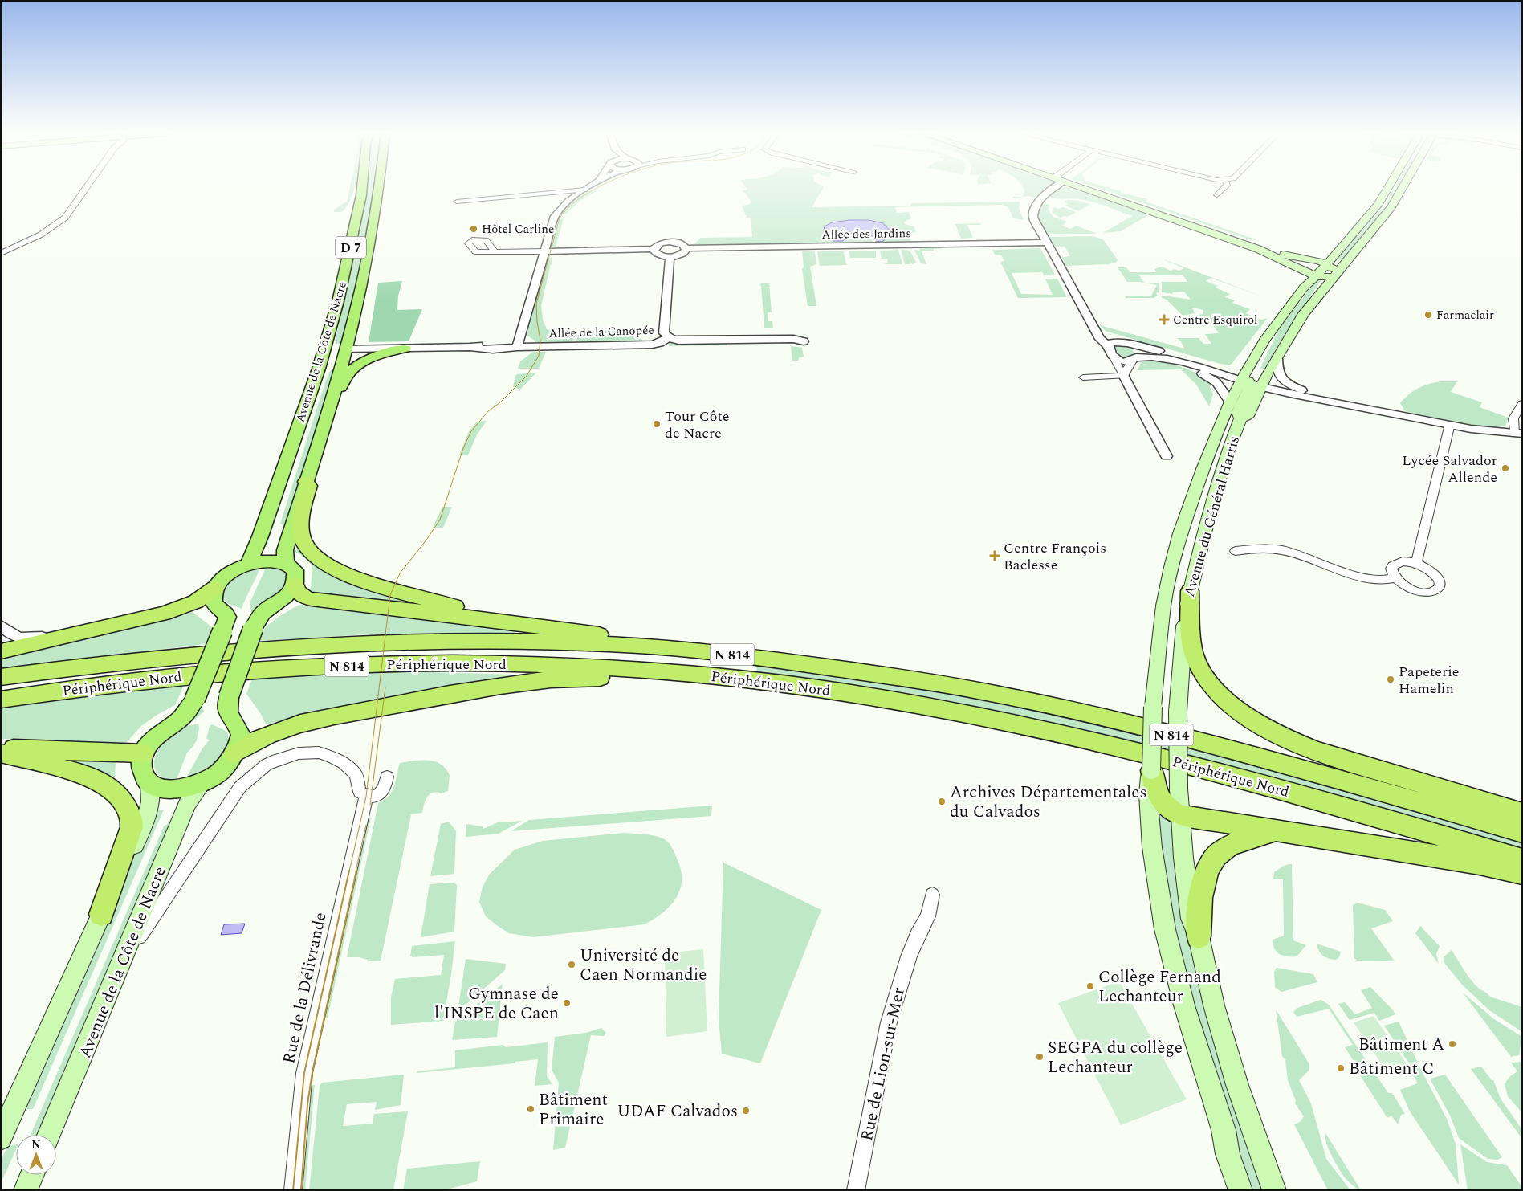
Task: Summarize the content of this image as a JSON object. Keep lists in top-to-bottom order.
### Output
{
  "streets": {
    "highway": ["N 814", "Périphérique Nord"],
    "main road": ["D 7", "Avenue de la Côte de Nacre", "Avenue du Général Harris"],
    "street": [
      "Allée des Jardins",
      "Allée de la Canopée",
      "Rue de la Délivrande",
      "Rue de Lion-sur-Mer"
    ]
  },
  "crossings": [
    ["N 814", "Périphérique Nord"]
  ],
  "places": {
    "other": [
      "Hôtel Carline",
      "Farmaclair",
      "Tour Côte de Nacre",
      "Lycée Salvador Allende",
      "Papeterie Hamelin",
      "Archives Départementales du Calvados",
      "Université de Caen Normandie",
      "Collège Fernand Lechanteur",
      "Gymnase de l'INSPE de Caen",
      "Bâtiment A",
      "SEGPA du collège Lechanteur",
      "Bâtiment C",
      "Bâtiment Primaire",
      "UDAF Calvados"
    ],
    "health": ["Centre Esquirol", "Centre François Baclesse"]
  },
  "north": "top"
}
